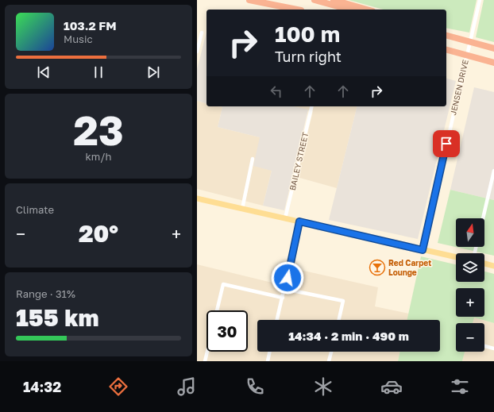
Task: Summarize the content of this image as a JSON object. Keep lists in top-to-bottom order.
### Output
{
  "streets": {
    "street": ["JENSEN DRIVE", "BAILEY STREET"]
  },
  "places": {
    "bar": ["Red Carpet Lounge"]
  },
  "north": "top",
  "page": {
    "turn": ["100 m", "Turn right"],
    "song": ["103.2 FM", "Music"],
    "tile": [
      ["23", "km/h"],
      "Climate",
      ["Range · 31%", "155 km"]
    ],
    "map_buttons": ["+", "−"],
    "heat": ["−", "20°", "+"],
    "limit": "30",
    "trip": "14:34 · 2 min · 490 m",
    "tabs": "14:32"
  }
}
